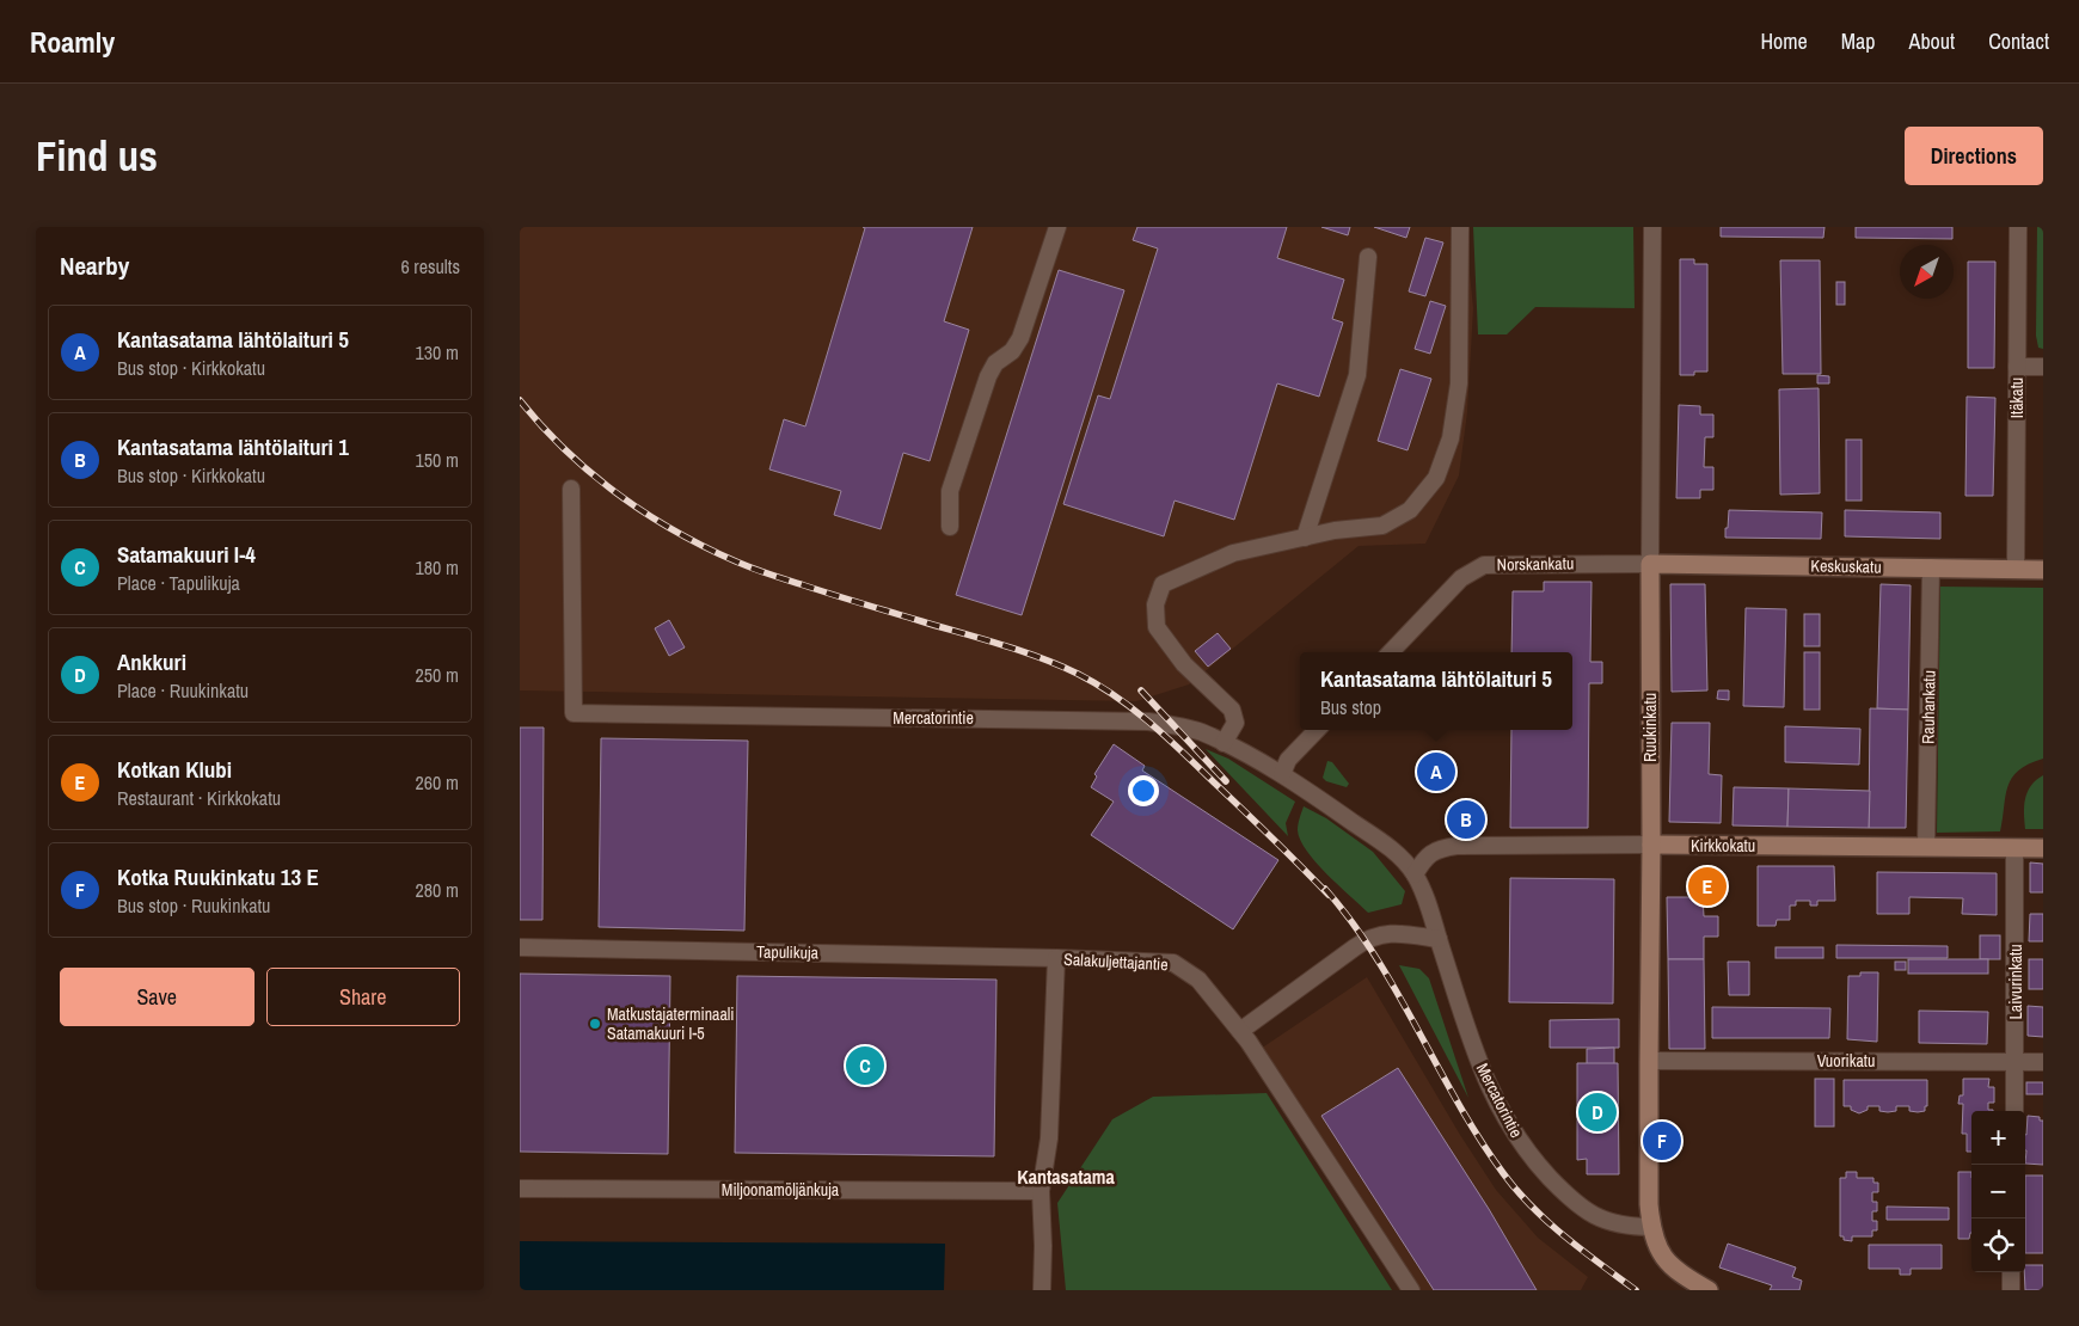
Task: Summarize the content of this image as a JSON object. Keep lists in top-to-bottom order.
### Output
{
  "streets": {
    "main road": ["Keskuskatu", "Ruukinkatu", "Kirkkokatu"],
    "street": [
      "Itäkatu",
      "Norskankatu",
      "Rauhankatu",
      "Mercatorintie",
      "Tapulikuja",
      "Salakuljettajantie",
      "Laivurinkatu",
      "Vuorikatu",
      "Miljoonamöljänkuja"
    ]
  },
  "crossings": [
    ["Itäkatu", "Keskuskatu"],
    ["Norskankatu", "Keskuskatu"],
    ["Norskankatu", "Ruukinkatu"],
    ["Keskuskatu", "Rauhankatu"],
    ["Keskuskatu", "Ruukinkatu"],
    ["Rauhankatu", "Kirkkokatu"],
    ["Mercatorintie", "Ruukinkatu"],
    ["Mercatorintie", "Kirkkokatu"],
    ["Ruukinkatu", "Kirkkokatu"],
    ["Ruukinkatu", "Vuorikatu"],
    ["Kirkkokatu", "Laivurinkatu"],
    ["Tapulikuja", "Salakuljettajantie"],
    ["Salakuljettajantie", "Miljoonamöljänkuja"],
    ["Laivurinkatu", "Vuorikatu"]
  ],
  "districts": ["Kantasatama"],
  "places": ["Matkustajaterminaali Satamakuuri I-5"],
  "north": "bottom left",
  "page": {
    "header": "Roamly",
    "nav": [
      "Home",
      "Map",
      "About",
      "Contact"
    ],
    "buttons": [
      "Directions",
      ["Save", "Share"]
    ],
    "title": "Find us",
    "heading": ["Nearby", "6 results"],
    "list": [
      {
        "mark": "A",
        "name": "Kantasatama lähtölaituri 5",
        "note": "Bus stop · Kirkkokatu",
        "value": "130 m"
      },
      {
        "mark": "B",
        "name": "Kantasatama lähtölaituri 1",
        "note": "Bus stop · Kirkkokatu",
        "value": "150 m"
      },
      {
        "mark": "C",
        "name": "Satamakuuri I-4",
        "note": "Place · Tapulikuja",
        "value": "180 m"
      },
      {
        "mark": "D",
        "name": "Ankkuri",
        "note": "Place · Ruukinkatu",
        "value": "250 m"
      },
      {
        "mark": "E",
        "name": "Kotkan Klubi",
        "note": "Restaurant · Kirkkokatu",
        "value": "260 m"
      },
      {
        "mark": "F",
        "name": "Kotka Ruukinkatu 13 E",
        "note": "Bus stop · Ruukinkatu",
        "value": "280 m"
      }
    ],
    "popup": ["Kantasatama lähtölaituri 5", "Bus stop"],
    "pins": [
      "A",
      "B",
      "E",
      "C",
      "D",
      "F"
    ],
    "map_buttons": ["+", "−"]
  }
}
